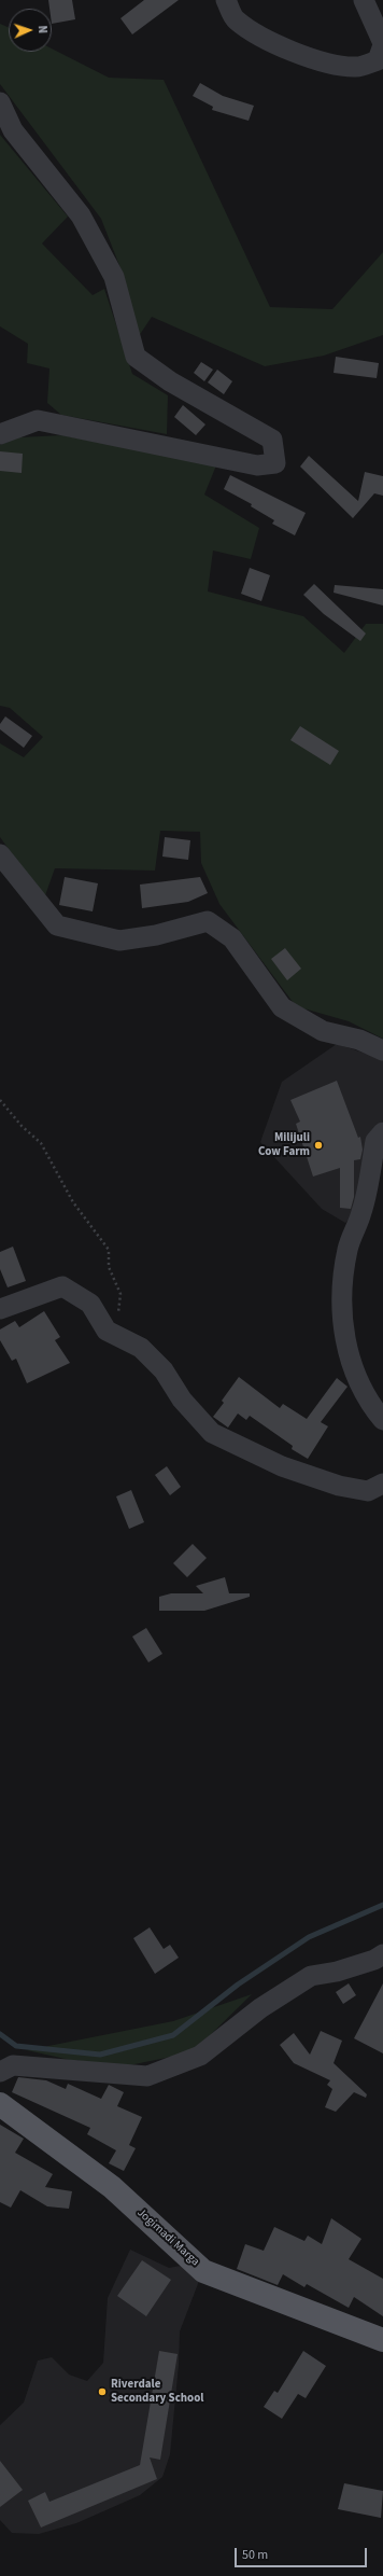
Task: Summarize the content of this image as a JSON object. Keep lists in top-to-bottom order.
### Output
{
  "streets": {
    "main road": ["Jogimadi Marga"]
  },
  "places": ["Milijuli Cow Farm", "Riverdale Secondary School"],
  "scale_bar": "50 m",
  "north": "right"
}
